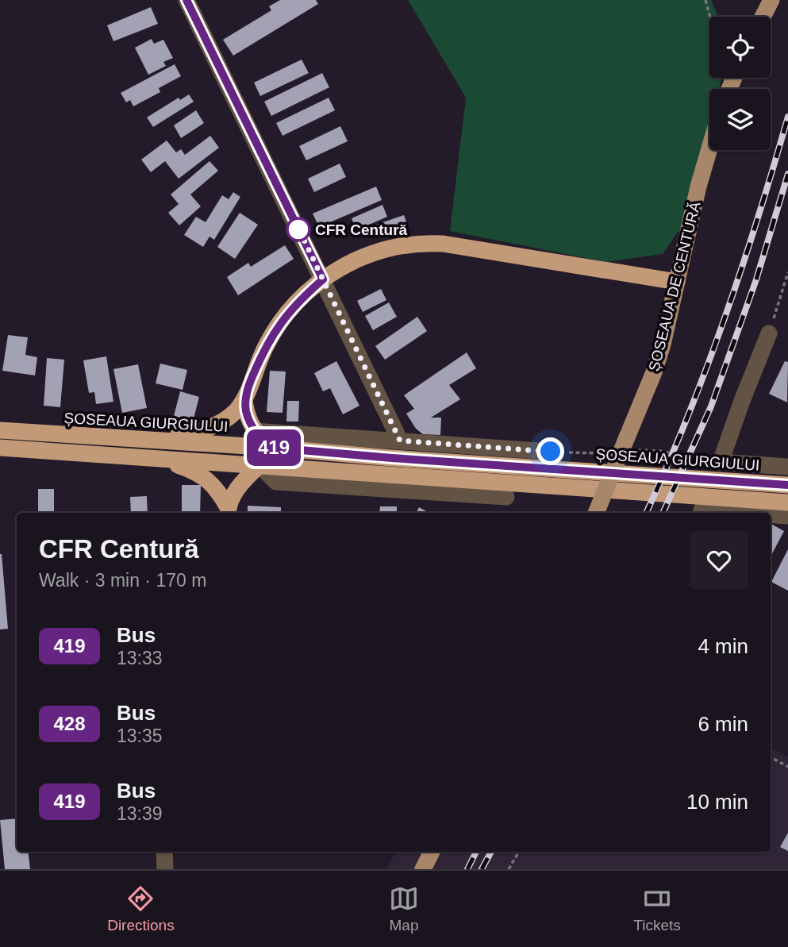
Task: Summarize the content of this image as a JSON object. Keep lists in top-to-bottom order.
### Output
{
  "streets": {
    "highway": ["ȘOSEAUA GIURGIULUI"],
    "main road": ["ȘOSEAUA DE CENTURĂ"]
  },
  "places": ["CFR Centură"],
  "lines": ["bus line 419"],
  "page": {
    "on_map": "419",
    "heading": ["CFR Centură", "Walk · 3 min · 170 m"],
    "list": [
      {
        "mark": "419",
        "name": "Bus",
        "note": "13:33",
        "value": "4 min"
      },
      {
        "mark": "428",
        "name": "Bus",
        "note": "13:35",
        "value": "6 min"
      },
      {
        "mark": "419",
        "name": "Bus",
        "note": "13:39",
        "value": "10 min"
      }
    ],
    "tabs": ["Directions", "Map", "Tickets"]
  }
}
